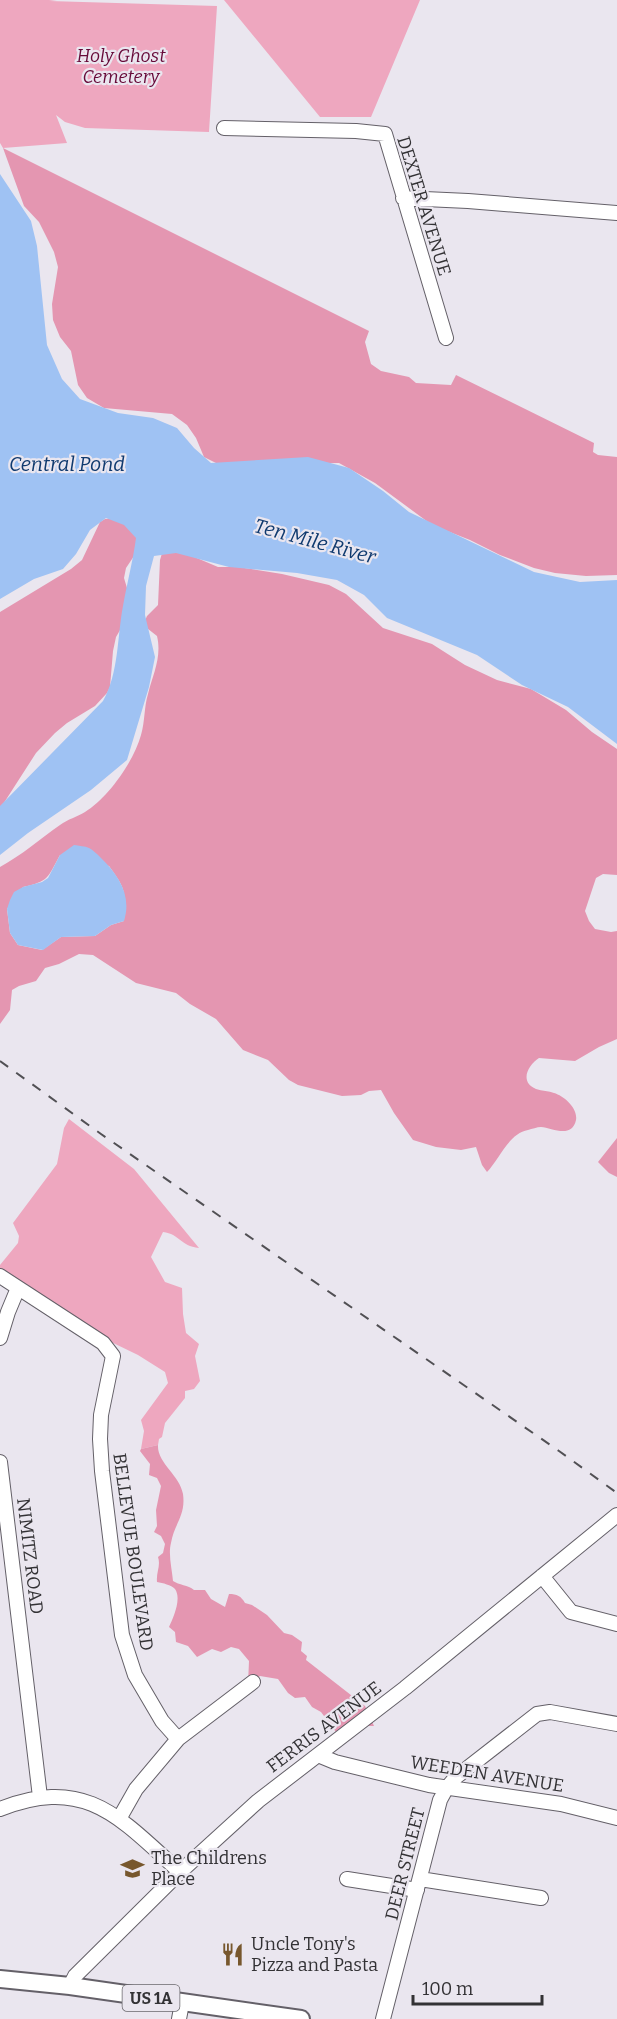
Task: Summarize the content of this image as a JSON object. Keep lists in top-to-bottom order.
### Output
{
  "streets": {
    "main road": ["US 1A"],
    "street": [
      "DEXTER AVENUE",
      "BELLEVUE BOULEVARD",
      "NIMITZ ROAD",
      "FERRIS AVENUE",
      "WEEDEN AVENUE",
      "DEER STREET"
    ]
  },
  "crossings": [
    ["FERRIS AVENUE", "WEEDEN AVENUE"],
    ["FERRIS AVENUE", "US 1A"],
    ["WEEDEN AVENUE", "DEER STREET"]
  ],
  "water": ["Central Pond", "Ten Mile River"],
  "parks": ["Holy Ghost Cemetery"],
  "places": {
    "school or university": ["The Childrens Place"],
    "restaurant": ["Uncle Tony's Pizza and Pasta"]
  },
  "scale_bar": "100 m"
}
